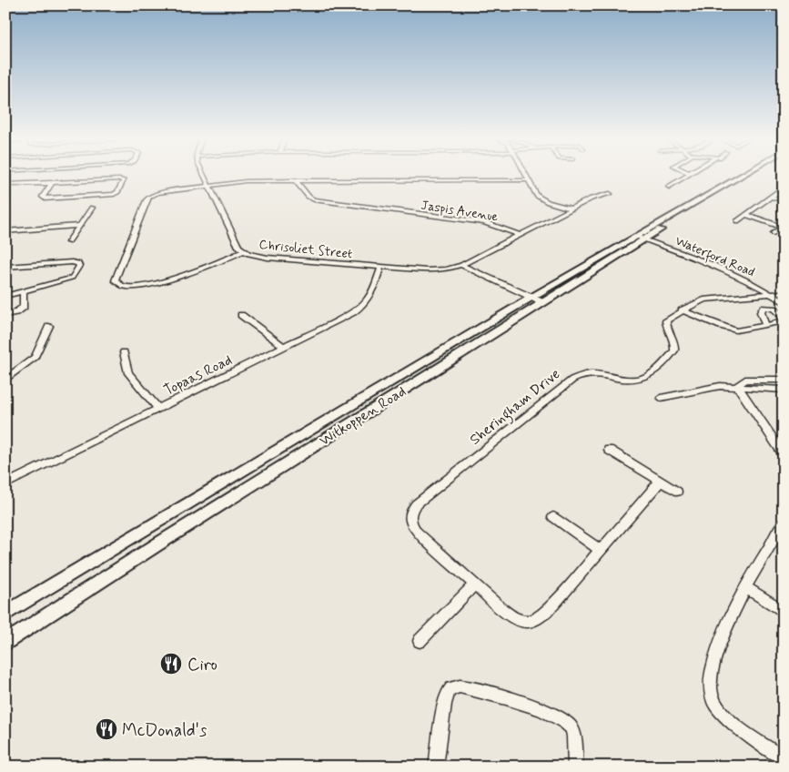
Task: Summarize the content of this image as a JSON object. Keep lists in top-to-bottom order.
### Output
{
  "streets": {
    "main road": ["Witkoppen Road"],
    "street": [
      "Jaspis Avenue",
      "Chrisoliet Street",
      "Waterford Road",
      "Topaas Road",
      "Sheringham Drive"
    ]
  },
  "crossings": [
    ["Jaspis Avenue", "Chrisoliet Street"],
    ["Chrisoliet Street", "Topaas Road"],
    ["Waterford Road", "Sheringham Drive"],
    ["Waterford Road", "Witkoppen Road"]
  ],
  "places": {
    "restaurant": ["Ciro", "McDonald's"]
  }
}
